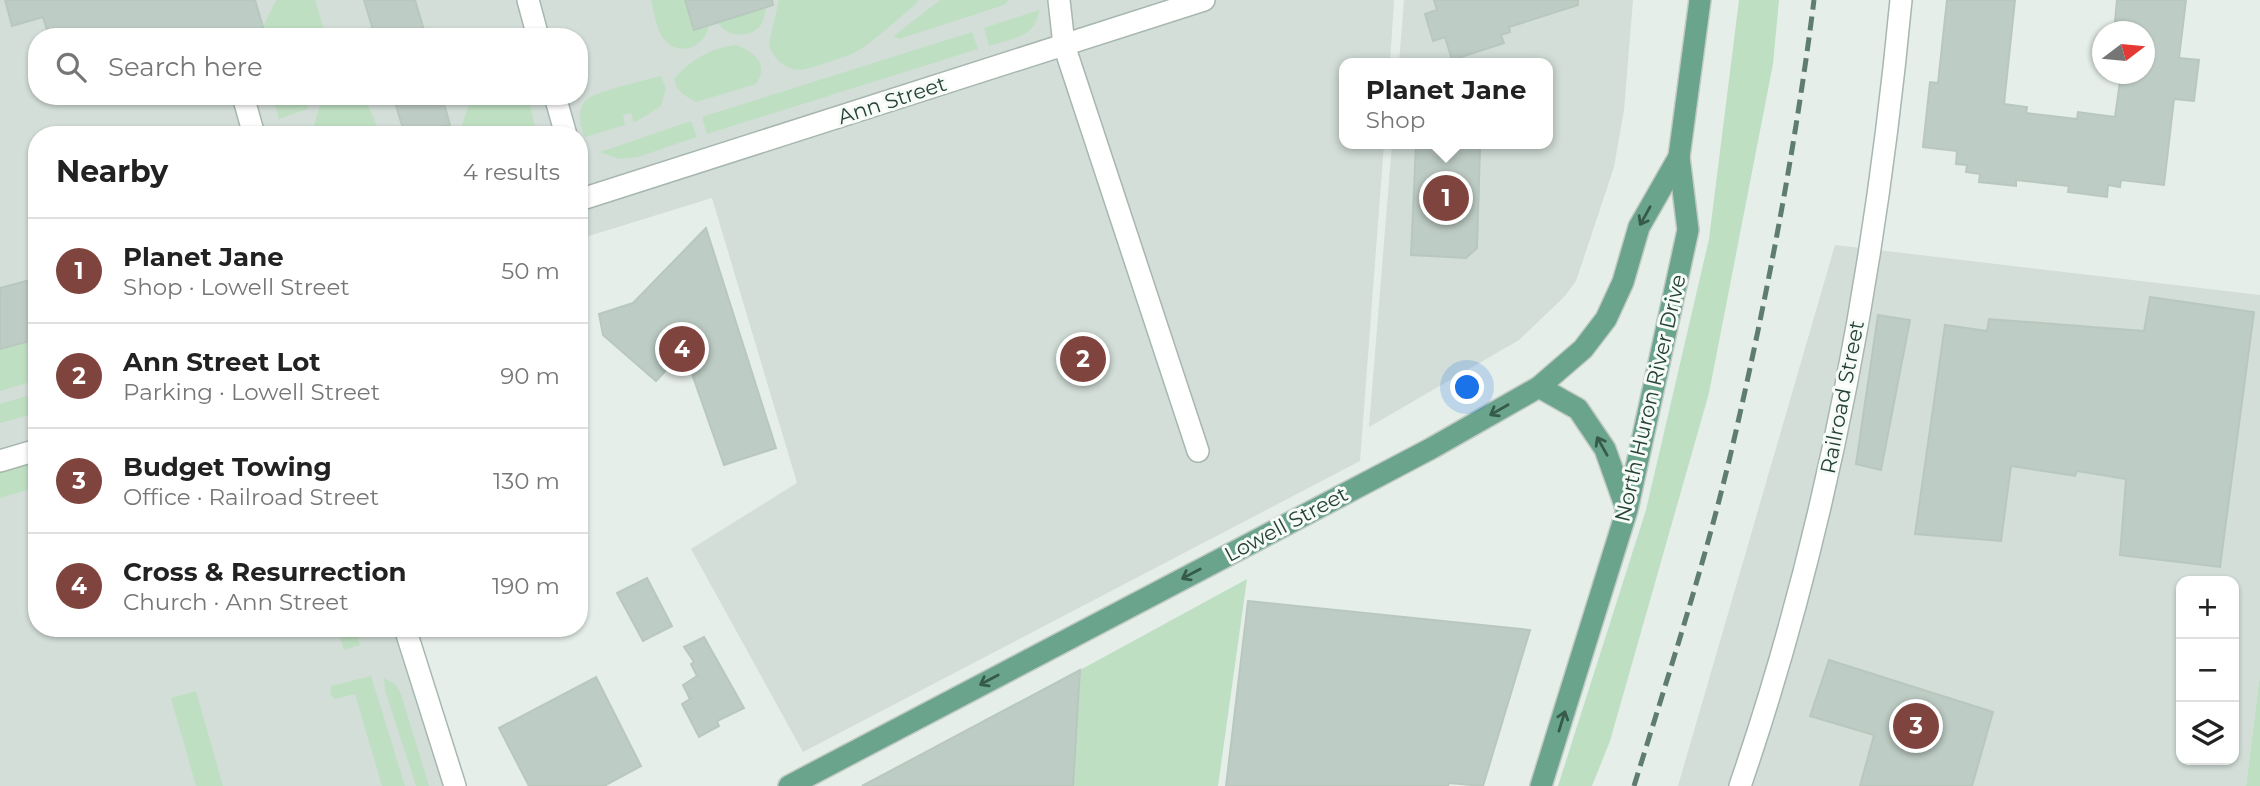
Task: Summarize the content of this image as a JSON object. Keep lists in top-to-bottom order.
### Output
{
  "streets": {
    "main road": ["North Huron River Drive", "Lowell Street"],
    "street": ["Ann Street", "Railroad Street"]
  },
  "crossings": [
    ["North Huron River Drive", "Lowell Street"]
  ],
  "one_way": ["North Huron River Drive", "Lowell Street"],
  "north": "right",
  "page": {
    "search": "Search here",
    "popup": ["Planet Jane", "Shop"],
    "heading": ["Nearby", "4 results"],
    "pins": [
      "1",
      "4",
      "2",
      "3"
    ],
    "list": [
      {
        "mark": "1",
        "name": "Planet Jane",
        "note": "Shop · Lowell Street",
        "value": "50 m"
      },
      {
        "mark": "2",
        "name": "Ann Street Lot",
        "note": "Parking · Lowell Street",
        "value": "90 m"
      },
      {
        "mark": "3",
        "name": "Budget Towing",
        "note": "Office · Railroad Street",
        "value": "130 m"
      },
      {
        "mark": "4",
        "name": "Cross & Resurrection",
        "note": "Church · Ann Street",
        "value": "190 m"
      }
    ],
    "map_buttons": ["+", "−"]
  }
}
